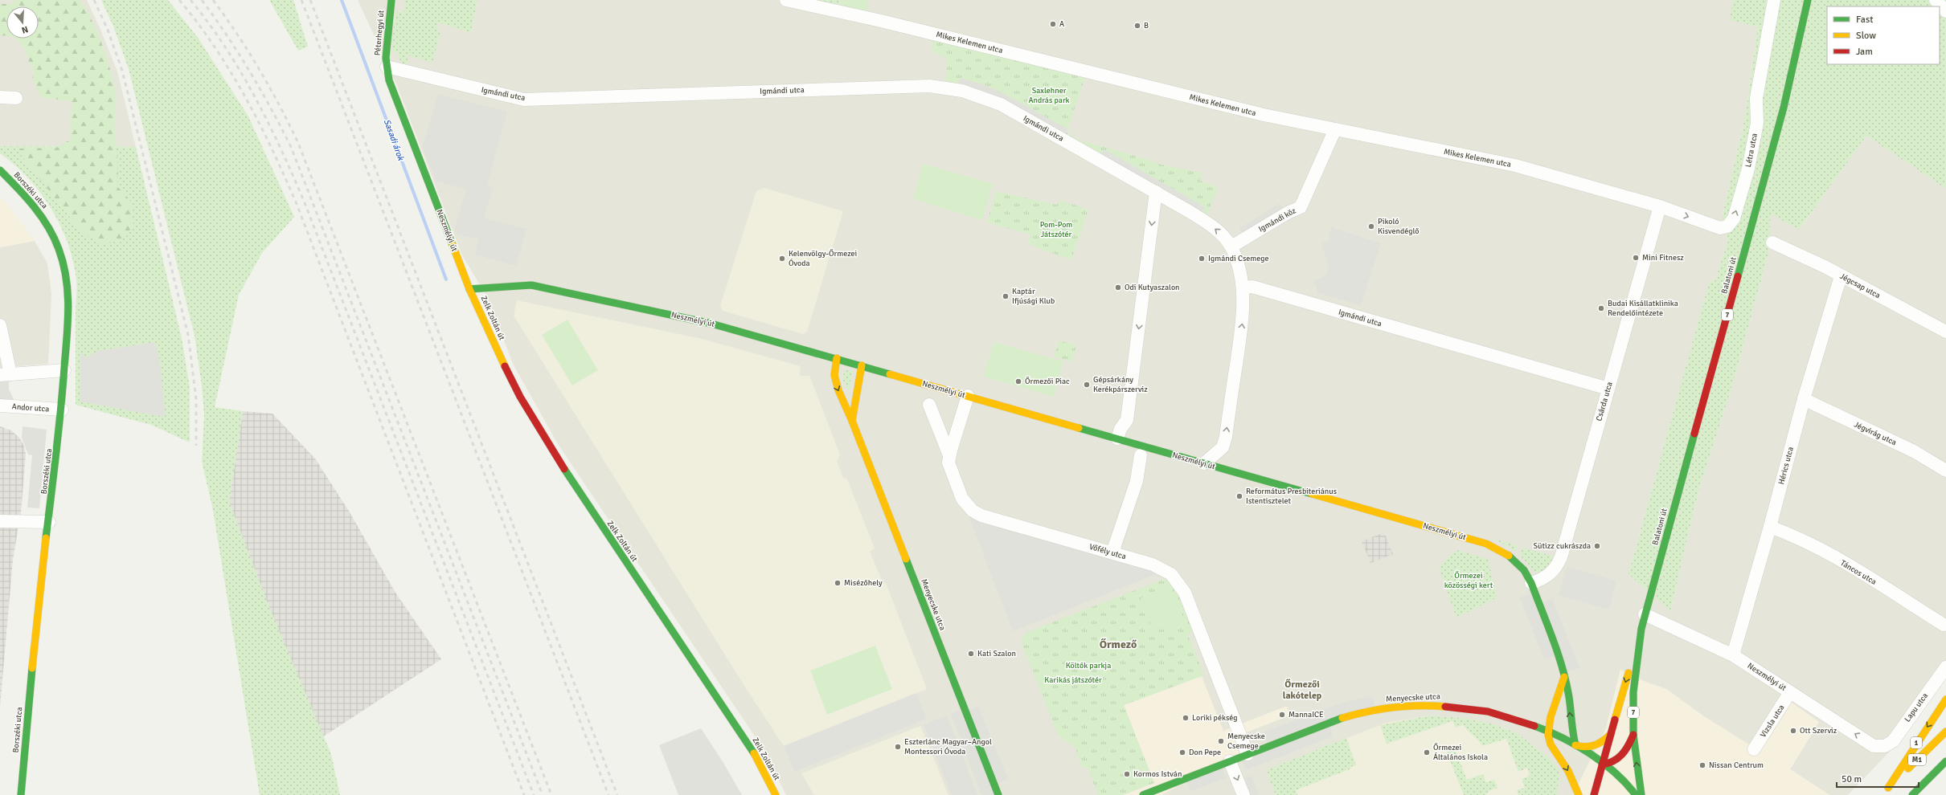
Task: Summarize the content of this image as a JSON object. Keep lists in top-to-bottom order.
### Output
{
  "streets": {
    "street": [
      "Péterhegyi út",
      "Mikes Kelemen utca",
      "Igmándi utca",
      "Létra utca",
      "Borszéki utca",
      "Igmándi köz",
      "Neszmélyi út",
      "Balatoni út",
      "Jégcsap utca",
      "7",
      "Zelk Zoltán út",
      "Csárda utca",
      "Andor utca",
      "Jégvirág utca",
      "Hérics utca",
      "Vőfély utca",
      "Táncos utca",
      "Menyecske utca",
      "Lapu utca",
      "Vizsla utca",
      "1",
      "M1"
    ]
  },
  "crossings": [
    ["Péterhegyi út", "Igmándi utca"],
    ["Péterhegyi út", "Neszmélyi út"],
    ["Mikes Kelemen utca", "Létra utca"],
    ["Mikes Kelemen utca", "Igmándi köz"],
    ["Mikes Kelemen utca", "Csárda utca"],
    ["Igmándi utca", "Igmándi köz"],
    ["Igmándi utca", "Neszmélyi út"],
    ["Igmándi utca", "Csárda utca"],
    ["Létra utca", "Csárda utca"],
    ["Borszéki utca", "Andor utca"],
    ["Neszmélyi út", "Balatoni út"],
    ["Neszmélyi út", "Zelk Zoltán út"],
    ["Neszmélyi út", "Csárda utca"],
    ["Neszmélyi út", "Hérics utca"],
    ["Neszmélyi út", "Vőfély utca"],
    ["Neszmélyi út", "Menyecske utca"],
    ["Neszmélyi út", "Lapu utca"],
    ["Neszmélyi út", "Vizsla utca"],
    ["Balatoni út", "7"],
    ["Jégcsap utca", "Hérics utca"],
    ["7", "Menyecske utca"],
    ["Jégvirág utca", "Hérics utca"],
    ["Hérics utca", "Táncos utca"],
    ["Vőfély utca", "Menyecske utca"],
    ["1", "M1"]
  ],
  "districts": ["Őrmező", "Őrmezői lakótelep"],
  "water": ["Sasadi árok"],
  "parks": [
    "Saxlehner András park",
    "Pom-Pom Játszótér",
    "Őrmezei közösségi kert",
    "Költők parkja",
    "Karikás játszótér"
  ],
  "places": [
    "A",
    "B",
    "Pikoló Kisvendéglő",
    "Mini Fitnesz",
    "Kelenvölgy-Őrmezei Óvoda",
    "Igmándi Csemege",
    "Odi Kutyaszalon",
    "Kaptár Ifjúsági Klub",
    "Budai Kisállatklinika Rendelőintézete",
    "Őrmezői Piac",
    "Gépsárkány Kerékpárszerviz",
    "Református Presbiteriánus Istentisztelet",
    "Sütizz cukrászda",
    "Misézőhely",
    "Kati Szalon",
    "MannaICE",
    "Loriki pékség",
    "Ott Szerviz",
    "Menyecske Csemege",
    "Eszterlánc Magyar–Angol Montessori Óvoda",
    "Don Pepe",
    "Őrmezei Általános Iskola",
    "Nissan Centrum",
    "Kormos István"
  ],
  "legend": ["Fast", "Slow", "Jam"],
  "scale_bar": "50 m",
  "north": "bottom"
}
